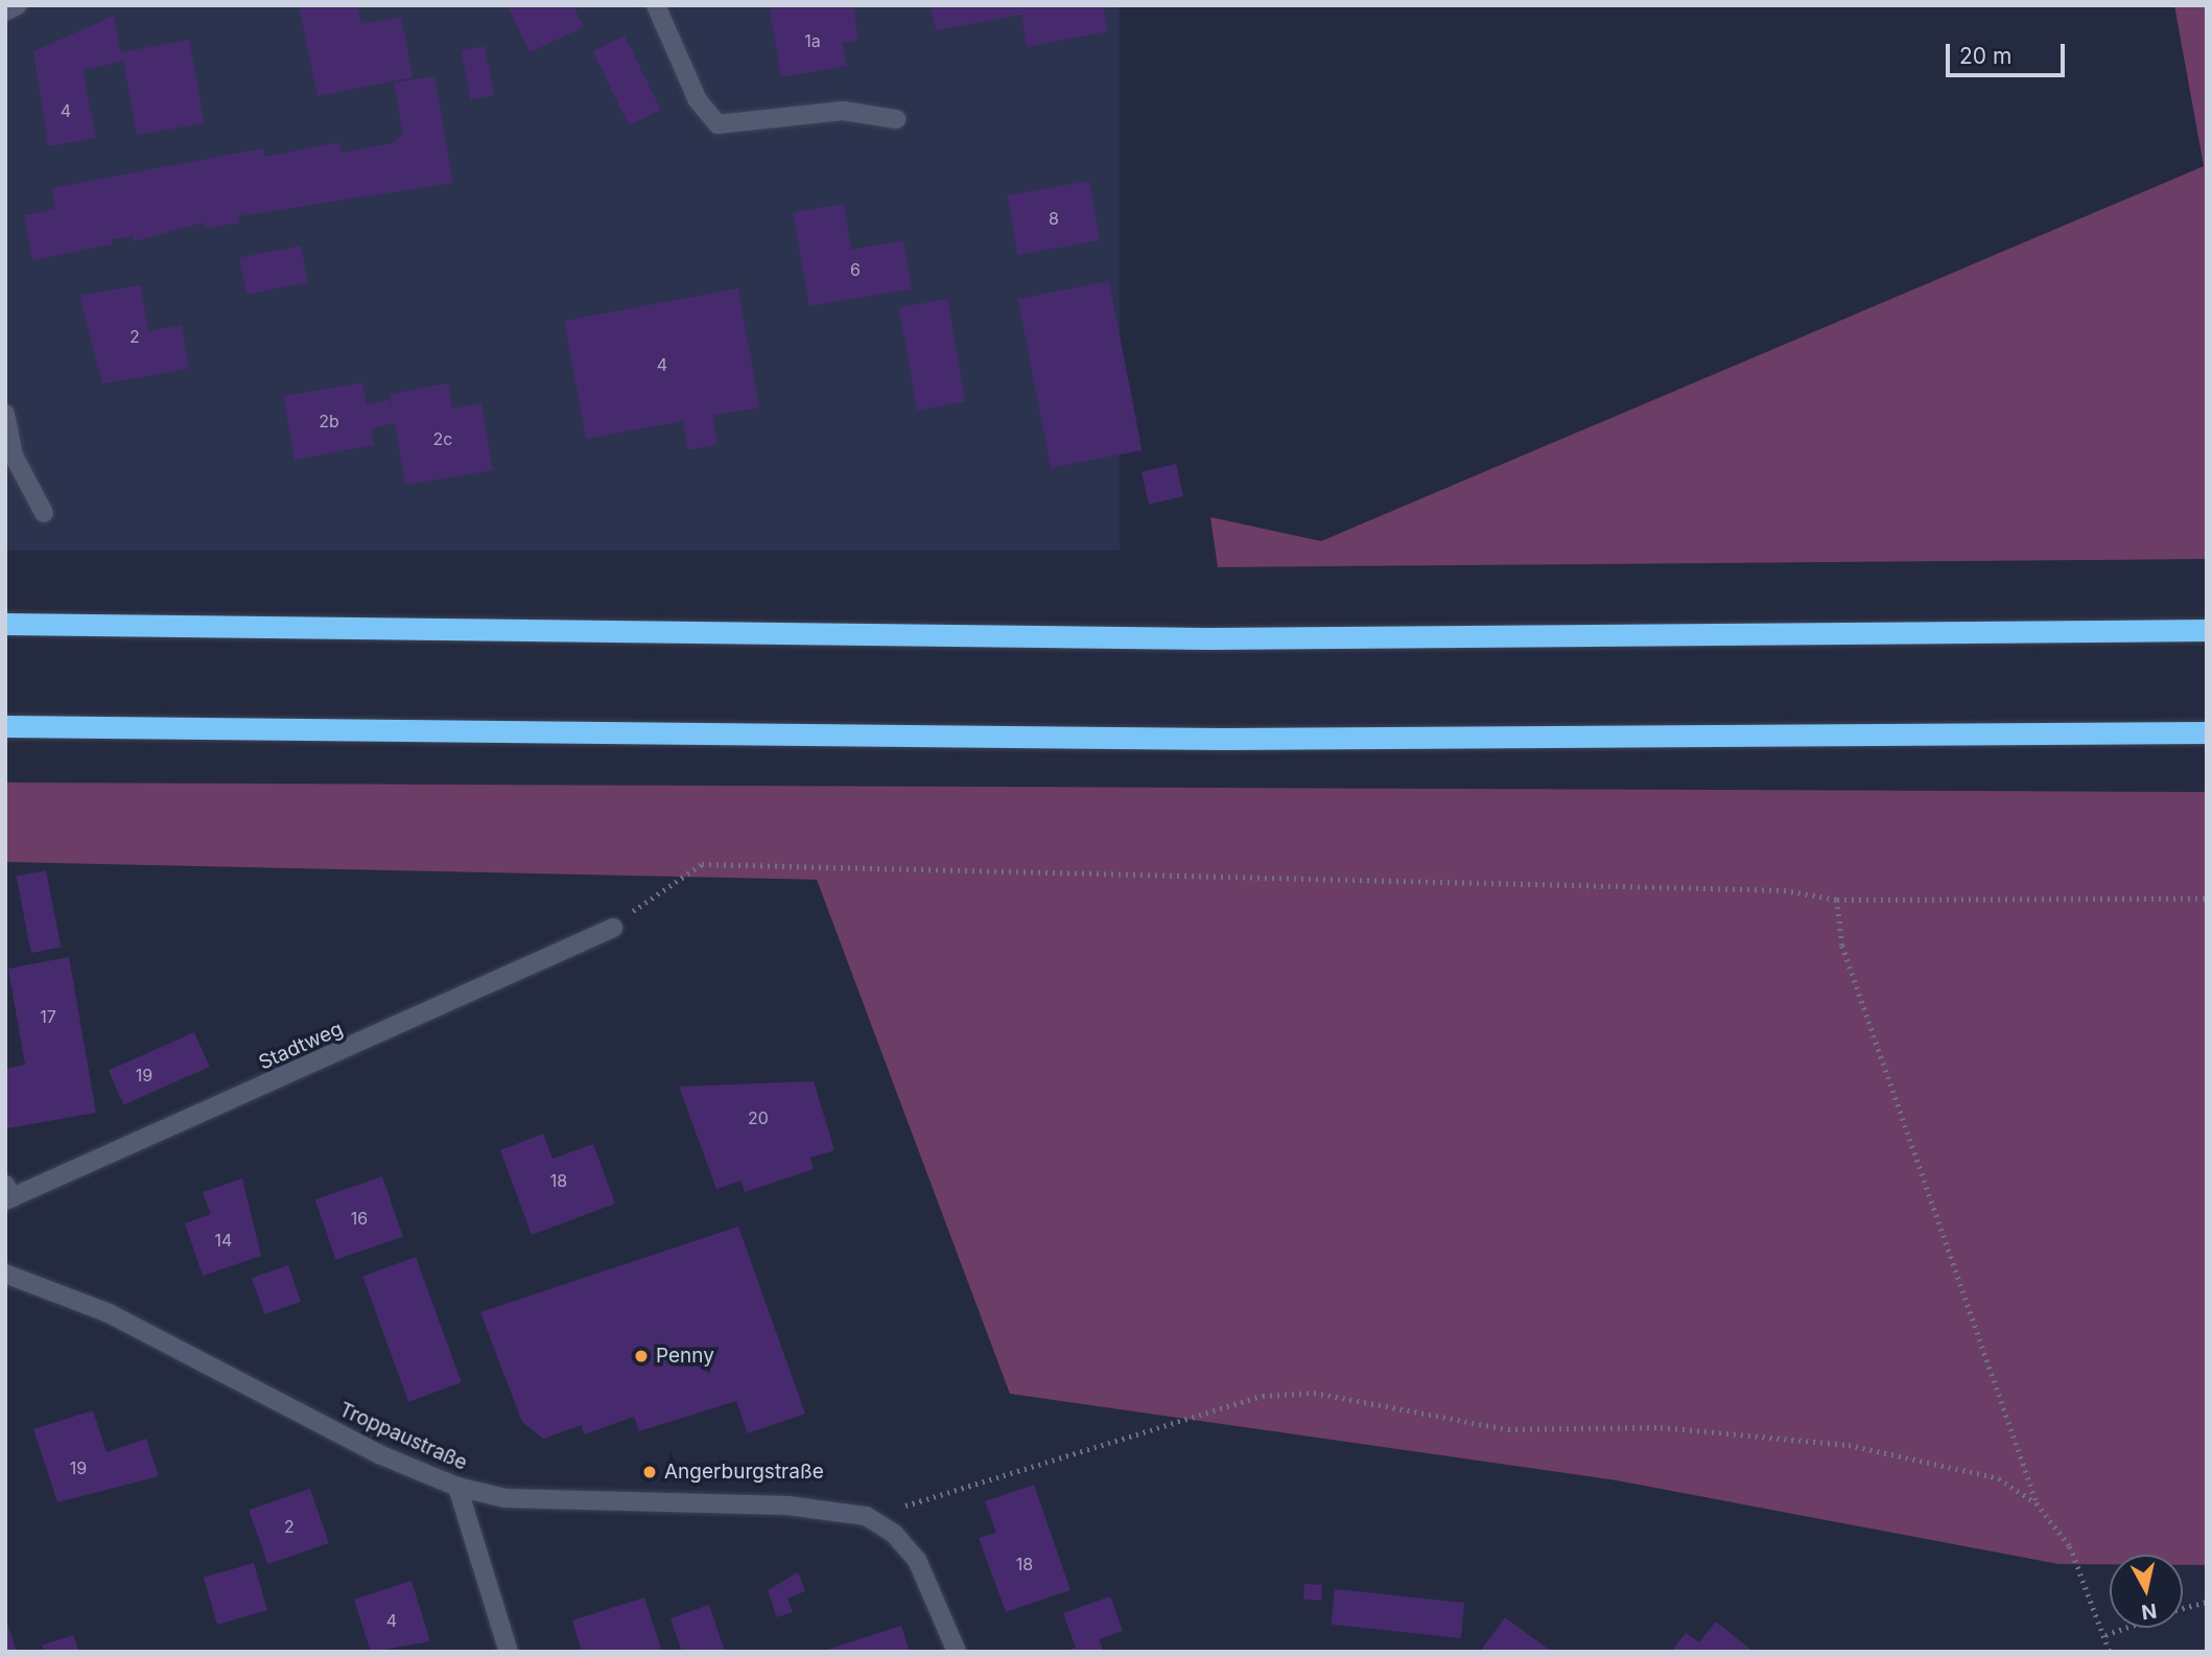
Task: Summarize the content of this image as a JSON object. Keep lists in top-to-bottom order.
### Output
{
  "streets": {
    "street": ["Stadtweg", "Troppaustraße"]
  },
  "places": ["Penny", "Angerburgstraße"],
  "house_numbers": [
    "1a",
    "4",
    "8",
    "6",
    "2",
    "4",
    "2b",
    "2c",
    "17",
    "19",
    "20",
    "18",
    "16",
    "14",
    "19",
    "2",
    "18",
    "4"
  ],
  "scale_bar": "20 m",
  "north": "bottom"
}
